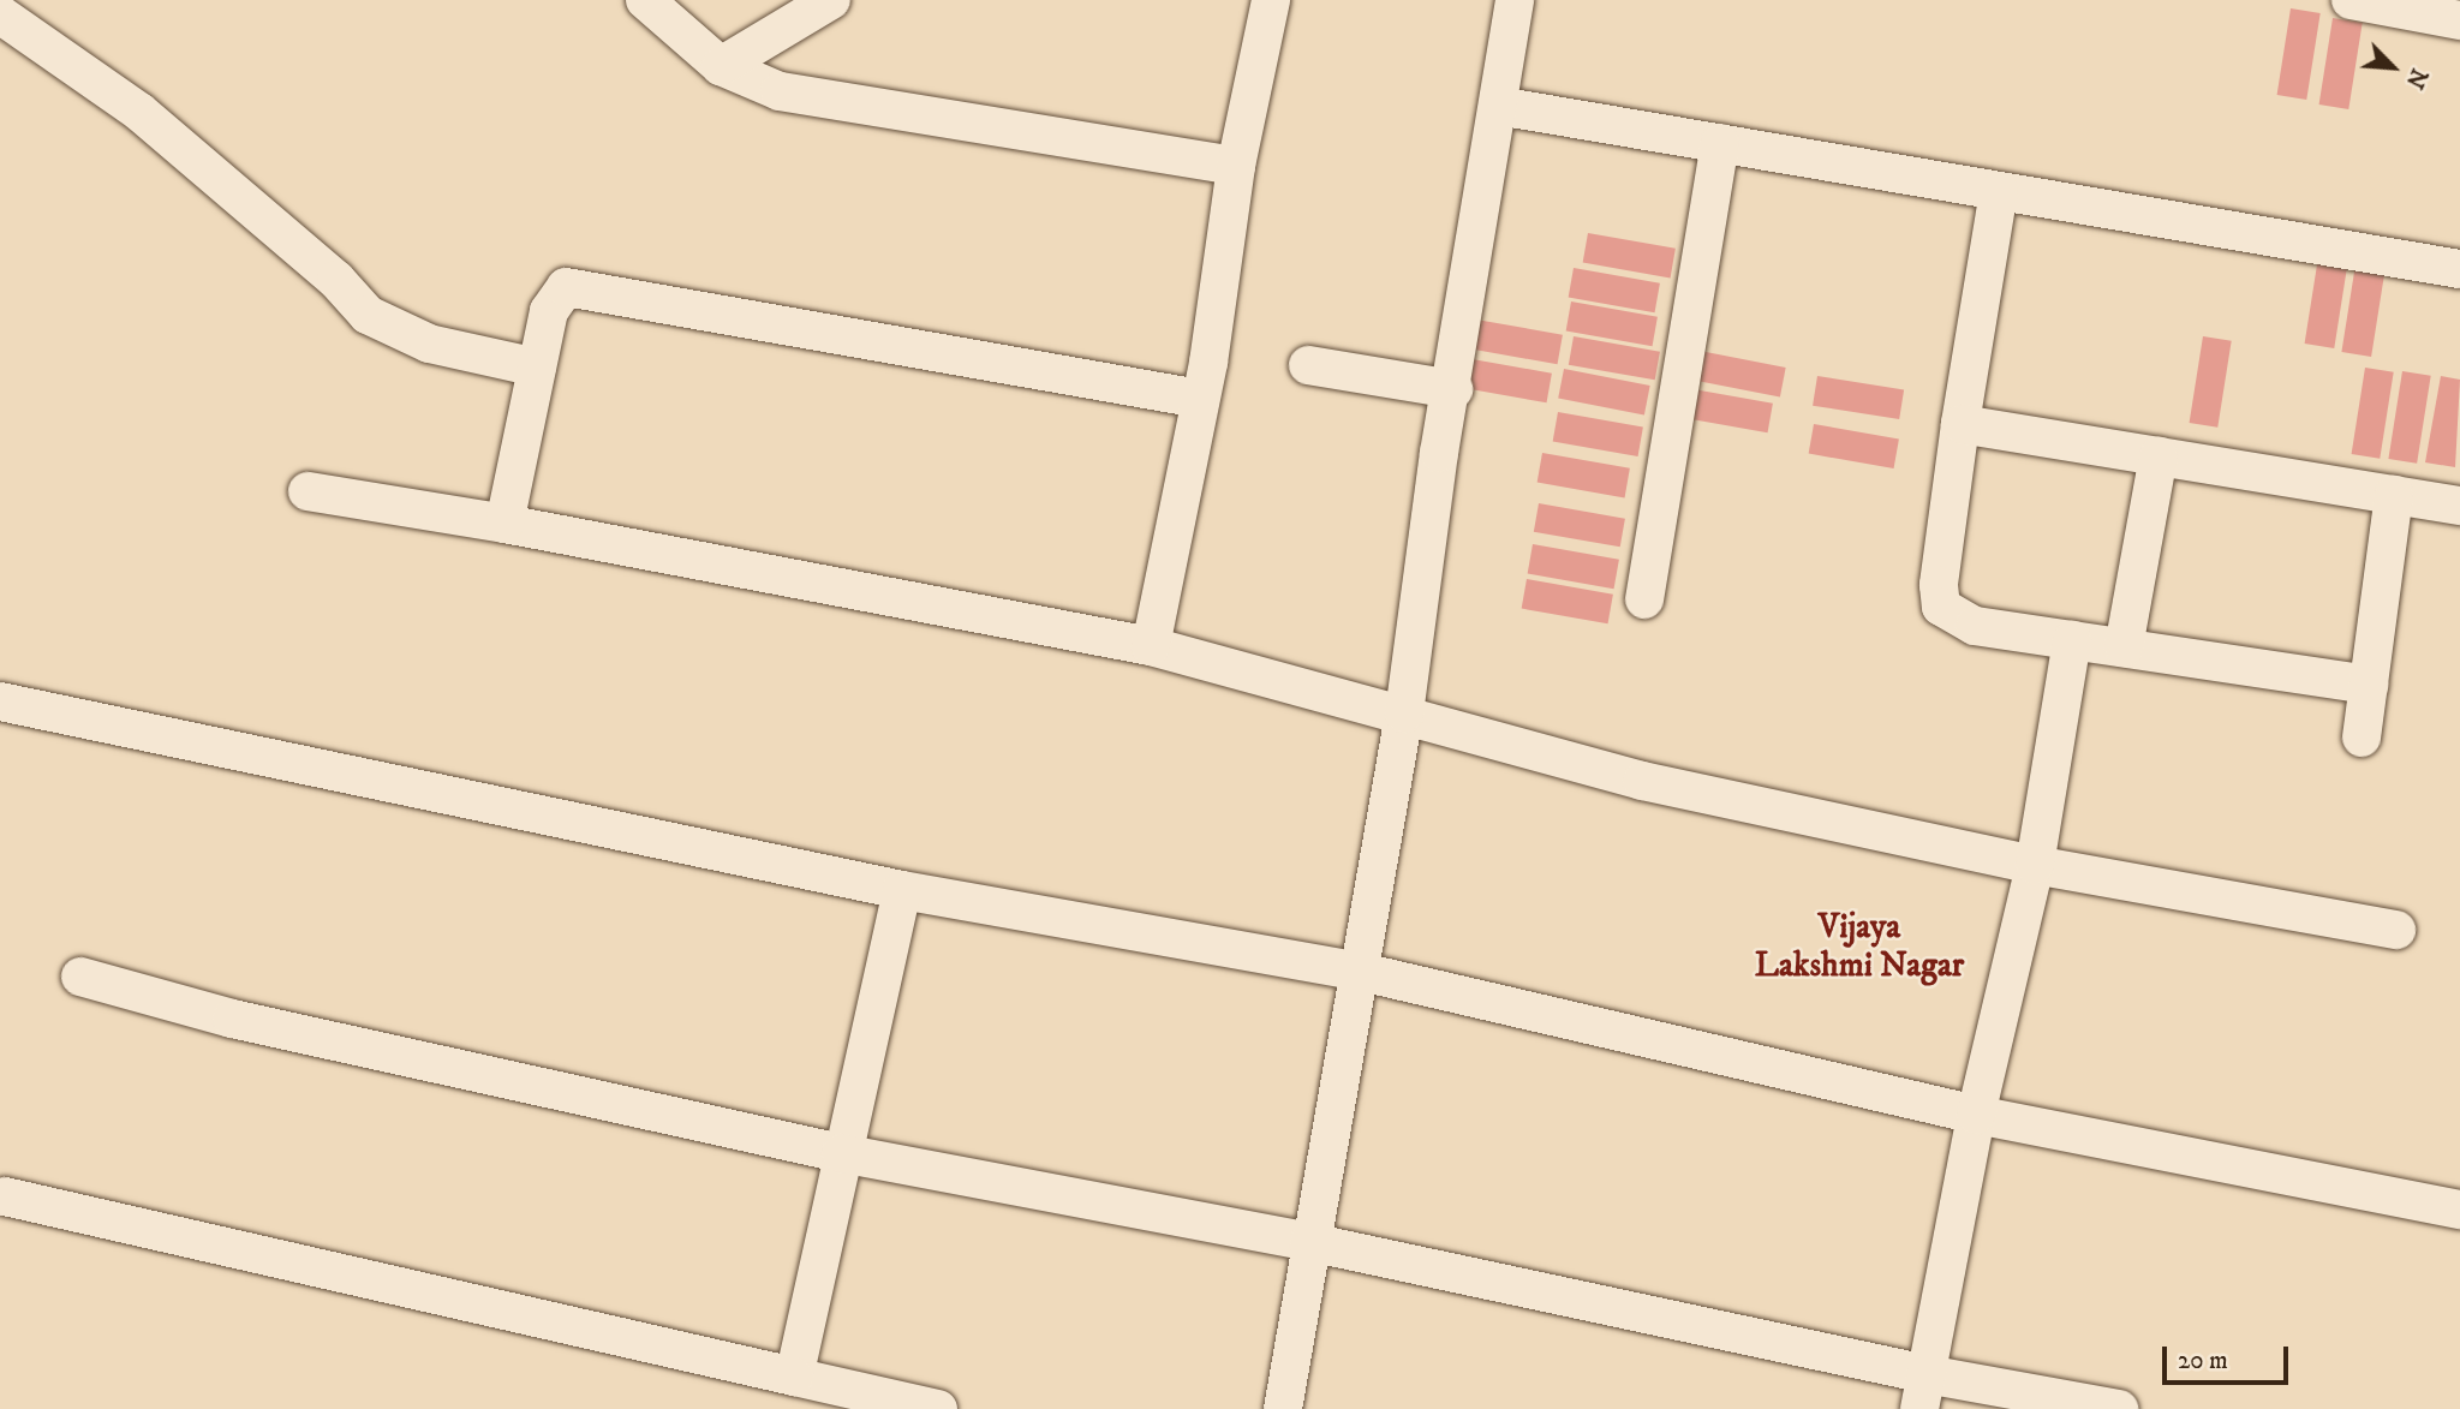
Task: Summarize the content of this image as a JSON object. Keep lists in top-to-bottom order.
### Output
{
  "districts": ["Vijaya Lakshmi Nagar"],
  "scale_bar": "20 m",
  "north": "bottom right"
}
